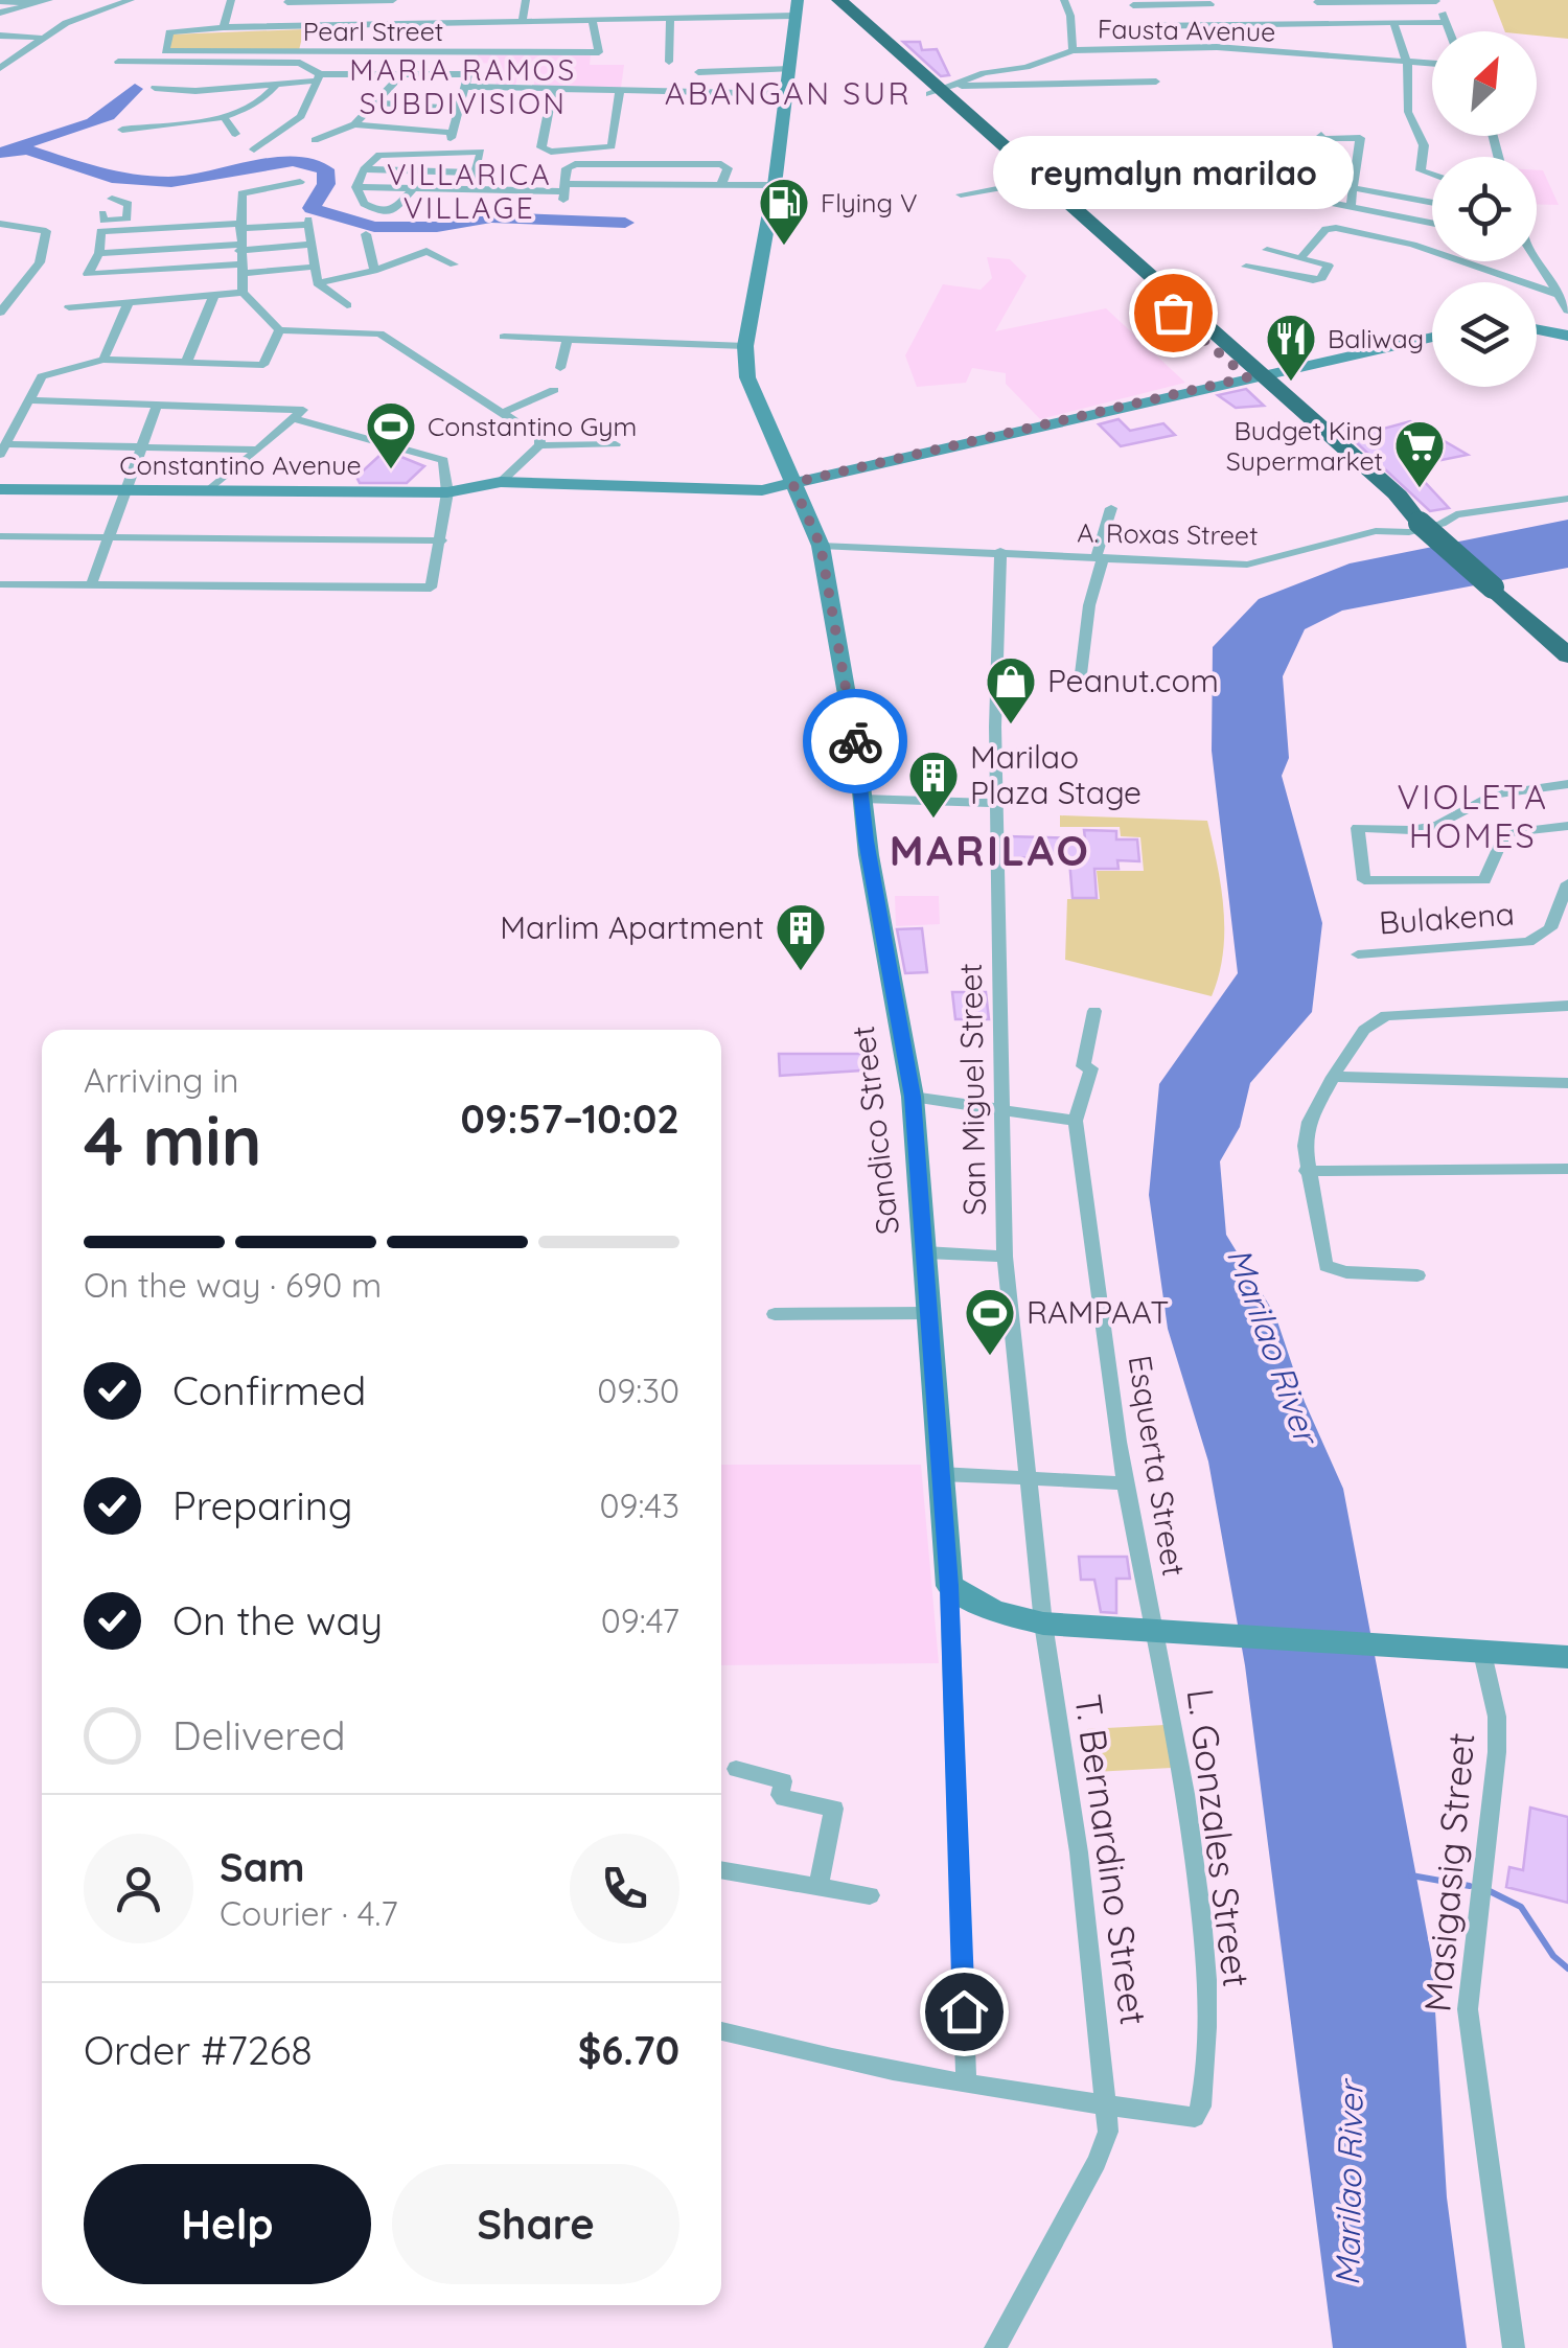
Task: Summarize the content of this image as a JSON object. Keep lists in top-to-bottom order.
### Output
{
  "streets": {
    "main road": ["Constantino Avenue", "Sandico Street"],
    "street": [
      "Fausta Avenue",
      "Pearl Street",
      "A. Roxas Street",
      "Bulakena",
      "San Miguel Street",
      "Esquerta Street",
      "L. Gonzales Street",
      "T. Bernardino Street",
      "Masigasig Street"
    ]
  },
  "crossings": [
    ["Constantino Avenue", "Sandico Street"],
    ["A. Roxas Street", "San Miguel Street"],
    ["A. Roxas Street", "Sandico Street"],
    ["San Miguel Street", "T. Bernardino Street"],
    ["Esquerta Street", "L. Gonzales Street"],
    ["L. Gonzales Street", "T. Bernardino Street"]
  ],
  "districts": [
    "MARIA RAMOS SUBDIVISION",
    "ABANGAN SUR",
    "VILLARICA VILLAGE",
    "VIOLETA HOMES",
    "MARILAO"
  ],
  "water": ["Marilao River"],
  "places": {
    "fuel station": ["Flying V"],
    "other": ["reymalyn marilao"],
    "restaurant": ["Baliwag"],
    "sports": ["Constantino Gym", "RAMPAAT"],
    "supermarket": ["Budget King Supermarket"],
    "shop": ["Peanut.com"],
    "building": ["Marilao Plaza Stage", "Marlim Apartment"]
  },
  "north": "top right",
  "page": {
    "bubble": "reymalyn marilao",
    "heading": ["4 min", "Arriving in", "09:57–10:02"],
    "panel": [
      "Sam",
      "Courier · 4.7",
      "Order #7268",
      "$6.70"
    ],
    "bar": "On the way · 690 m",
    "list": [
      ["Confirmed", "09:30"],
      ["Preparing", "09:43"],
      ["On the way", "09:47"],
      "Delivered"
    ],
    "buttons": ["Help", "Share"]
  }
}
